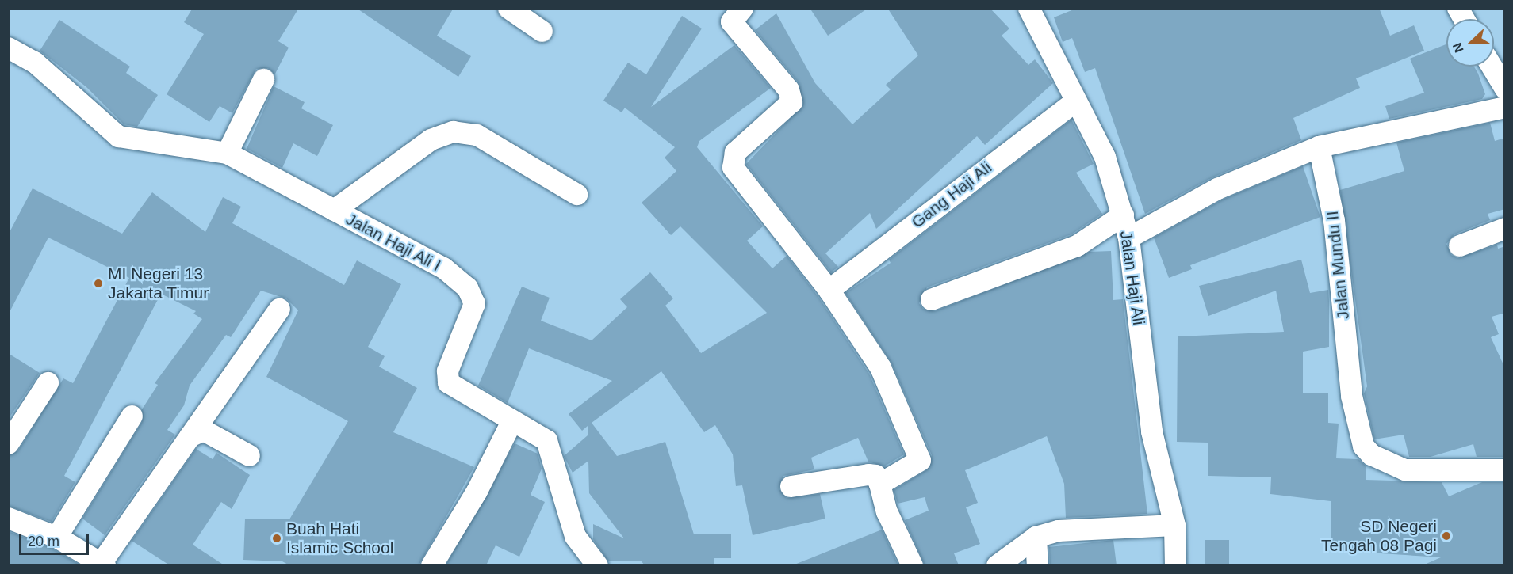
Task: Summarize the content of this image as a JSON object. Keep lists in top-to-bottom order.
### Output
{
  "streets": {
    "street": [
      "Gang Haji Ali",
      "Jalan Haji Ali I",
      "Jalan Mundu II",
      "Jalan Haji Ali"
    ]
  },
  "crossings": [
    ["Gang Haji Ali", "Jalan Haji Ali"]
  ],
  "places": ["MI Negeri 13 Jakarta Timur", "SD Negeri Tengah 08 Pagi", "Buah Hati Islamic School"],
  "scale_bar": "20 m",
  "north": "left"
}
